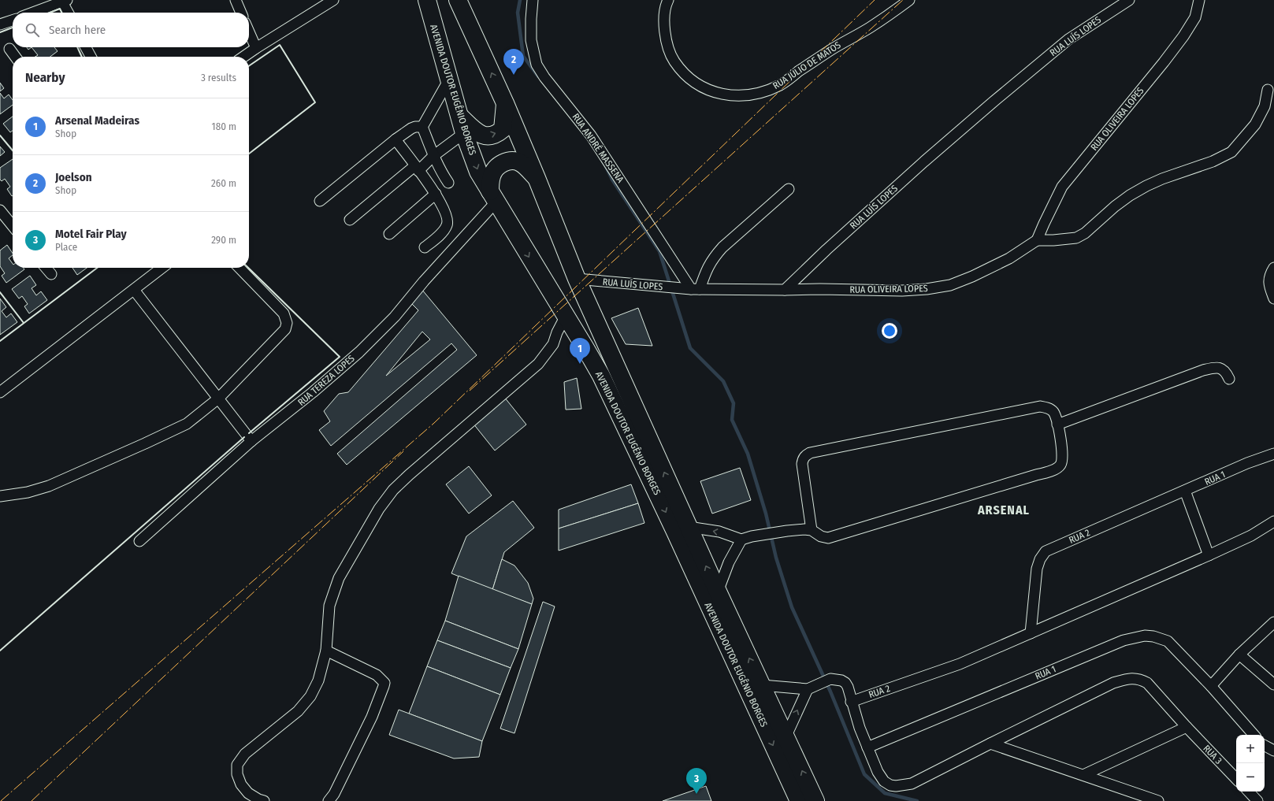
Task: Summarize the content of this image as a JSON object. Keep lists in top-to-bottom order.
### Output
{
  "streets": {
    "highway": ["AVENIDA DOUTOR EUGÊNIO BORGES"],
    "street": [
      "RUA LUÍS LOPES",
      "RUA JÚLIO DE MATOS",
      "RUA OLIVEIRA LOPES",
      "RUA ANDRÉ MASSENA",
      "RUA TEREZA LOPES",
      "RUA 1",
      "RUA 2",
      "RUA 3"
    ]
  },
  "crossings": [
    ["RUA LUÍS LOPES", "AVENIDA DOUTOR EUGÊNIO BORGES"],
    ["RUA LUÍS LOPES", "RUA OLIVEIRA LOPES"],
    ["RUA LUÍS LOPES", "RUA ANDRÉ MASSENA"],
    ["AVENIDA DOUTOR EUGÊNIO BORGES", "RUA TEREZA LOPES"],
    ["RUA 1", "RUA 2"]
  ],
  "districts": ["ARSENAL"],
  "page": {
    "search": "Search here",
    "pins": ["2", "1", "3"],
    "heading": ["Nearby", "3 results"],
    "list": [
      {
        "mark": "1",
        "name": "Arsenal Madeiras",
        "note": "Shop",
        "value": "180 m"
      },
      {
        "mark": "2",
        "name": "Joelson",
        "note": "Shop",
        "value": "260 m"
      },
      {
        "mark": "3",
        "name": "Motel Fair Play",
        "note": "Place",
        "value": "290 m"
      }
    ],
    "map_buttons": ["+", "−"]
  }
}
